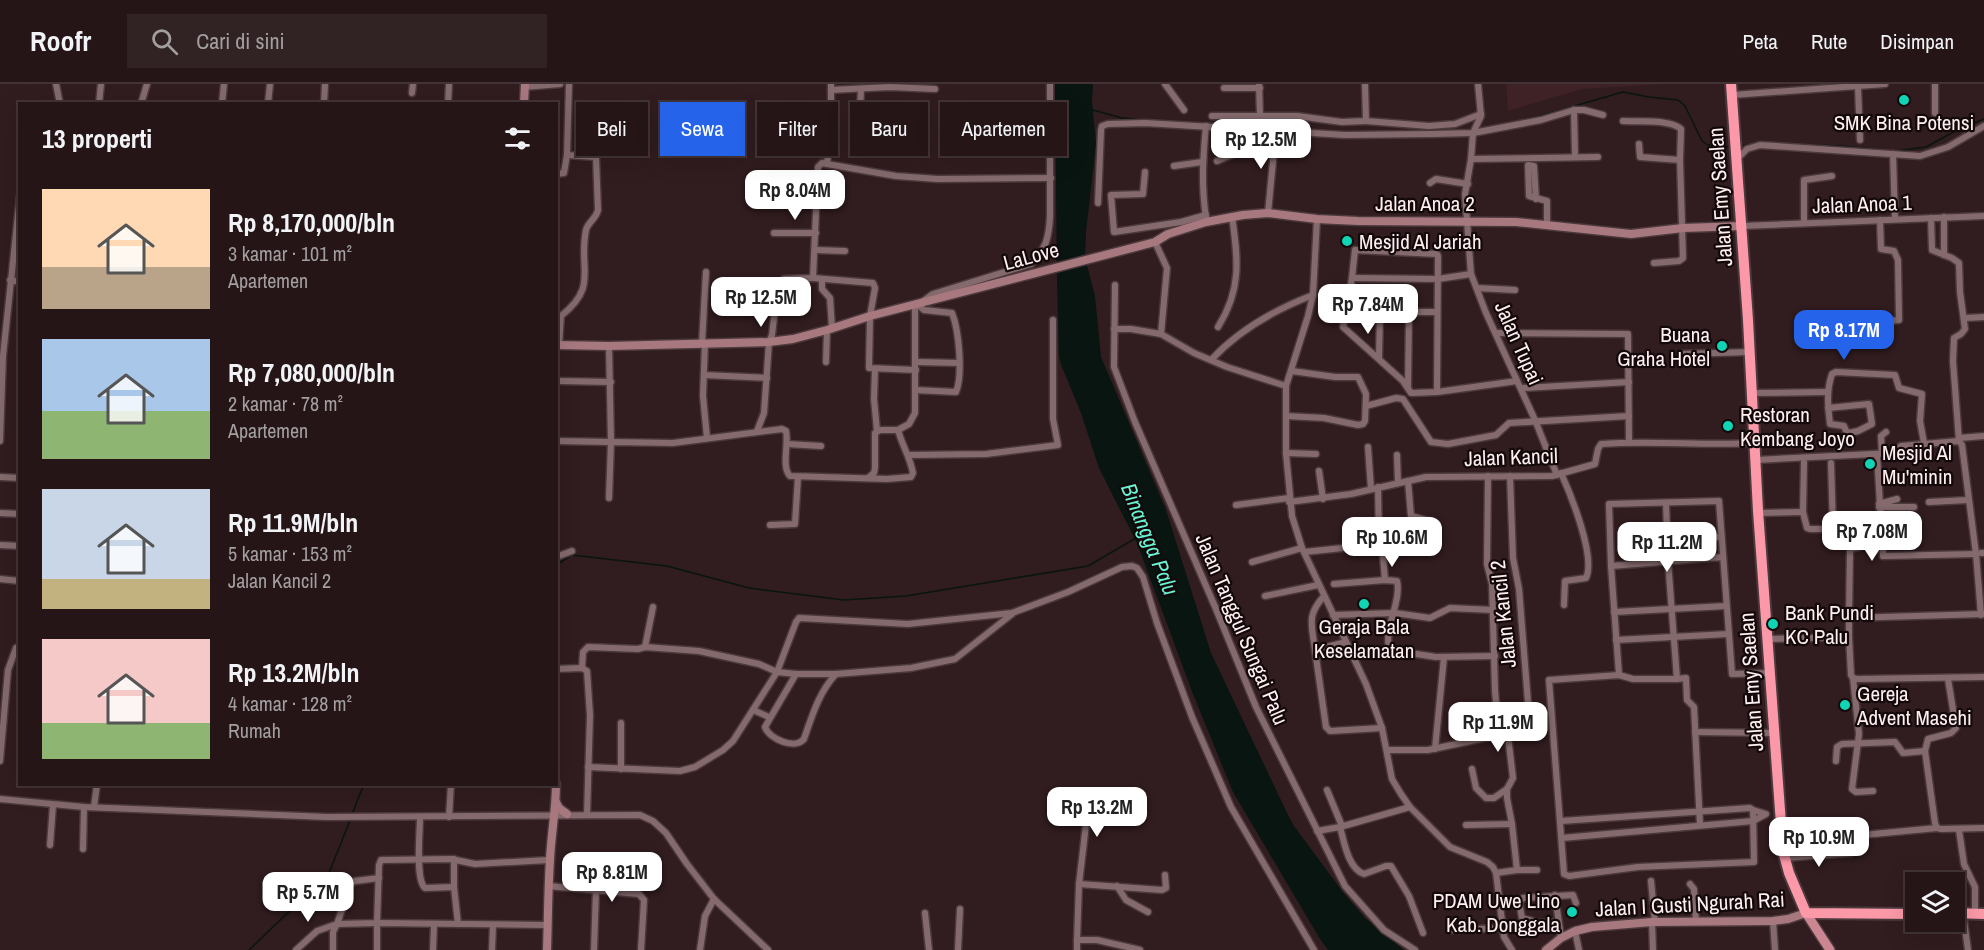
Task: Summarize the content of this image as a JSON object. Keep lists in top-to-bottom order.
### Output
{
  "streets": {
    "highway": ["Jalan Emy Saelan"],
    "street": [
      "Jalan Anoa 2",
      "Jalan Anoa 1",
      "LaLove",
      "Jalan Tupai",
      "Jalan Kancil",
      "Jalan Kancil 2",
      "Jalan Tanggul Sungai Palu",
      "Jalan I Gusti Ngurah Rai"
    ]
  },
  "crossings": [
    ["Jalan Emy Saelan", "Jalan Anoa 2"],
    ["Jalan Emy Saelan", "Jalan Anoa 1"],
    ["Jalan Emy Saelan", "Jalan Kancil"],
    ["Jalan Emy Saelan", "Jalan I Gusti Ngurah Rai"],
    ["Jalan Anoa 2", "Jalan Anoa 1"],
    ["Jalan Anoa 2", "LaLove"],
    ["Jalan Anoa 2", "Jalan Tupai"],
    ["Jalan Tupai", "Jalan Kancil"],
    ["Jalan Kancil", "Jalan Kancil 2"]
  ],
  "water": ["Binangga Palu"],
  "places": [
    "SMK Bina Potensi",
    "Mesjid Al Jariah",
    "Buana Graha Hotel",
    "Restoran Kembang Joyo",
    "Mesjid Al Mu'minin",
    "Geraja Bala Keselamatan",
    "Bank Pundi KC Palu",
    "Gereja Advent Masehi",
    "PDAM Uwe Lino Kab. Donggala"
  ],
  "page": {
    "header": "Roofr",
    "search": "Cari di sini",
    "nav": ["Peta", "Rute", "Disimpan"],
    "chip": [
      "Beli",
      "Sewa",
      "Filter",
      "Baru",
      "Apartemen"
    ],
    "heading": "13 properti",
    "price": [
      "Rp 12.5M",
      "Rp 8.04M",
      "Rp 12.5M",
      "Rp 7.84M",
      "Rp 8.17M",
      "Rp 7.08M",
      "Rp 10.6M",
      "Rp 11.2M",
      "Rp 11.9M",
      "Rp 13.2M",
      "Rp 10.9M",
      "Rp 8.81M",
      "Rp 5.7M"
    ],
    "list": [
      {
        "name": "Rp 8,170,000/bln",
        "note": "3 kamar · 101 m² · Apartemen"
      },
      {
        "name": "Rp 7,080,000/bln",
        "note": "2 kamar · 78 m² · Apartemen"
      },
      {
        "name": "Rp 11.9M/bln",
        "note": "5 kamar · 153 m² · Jalan Kancil 2"
      },
      {
        "name": "Rp 13.2M/bln",
        "note": "4 kamar · 128 m² · Rumah"
      }
    ]
  }
}
